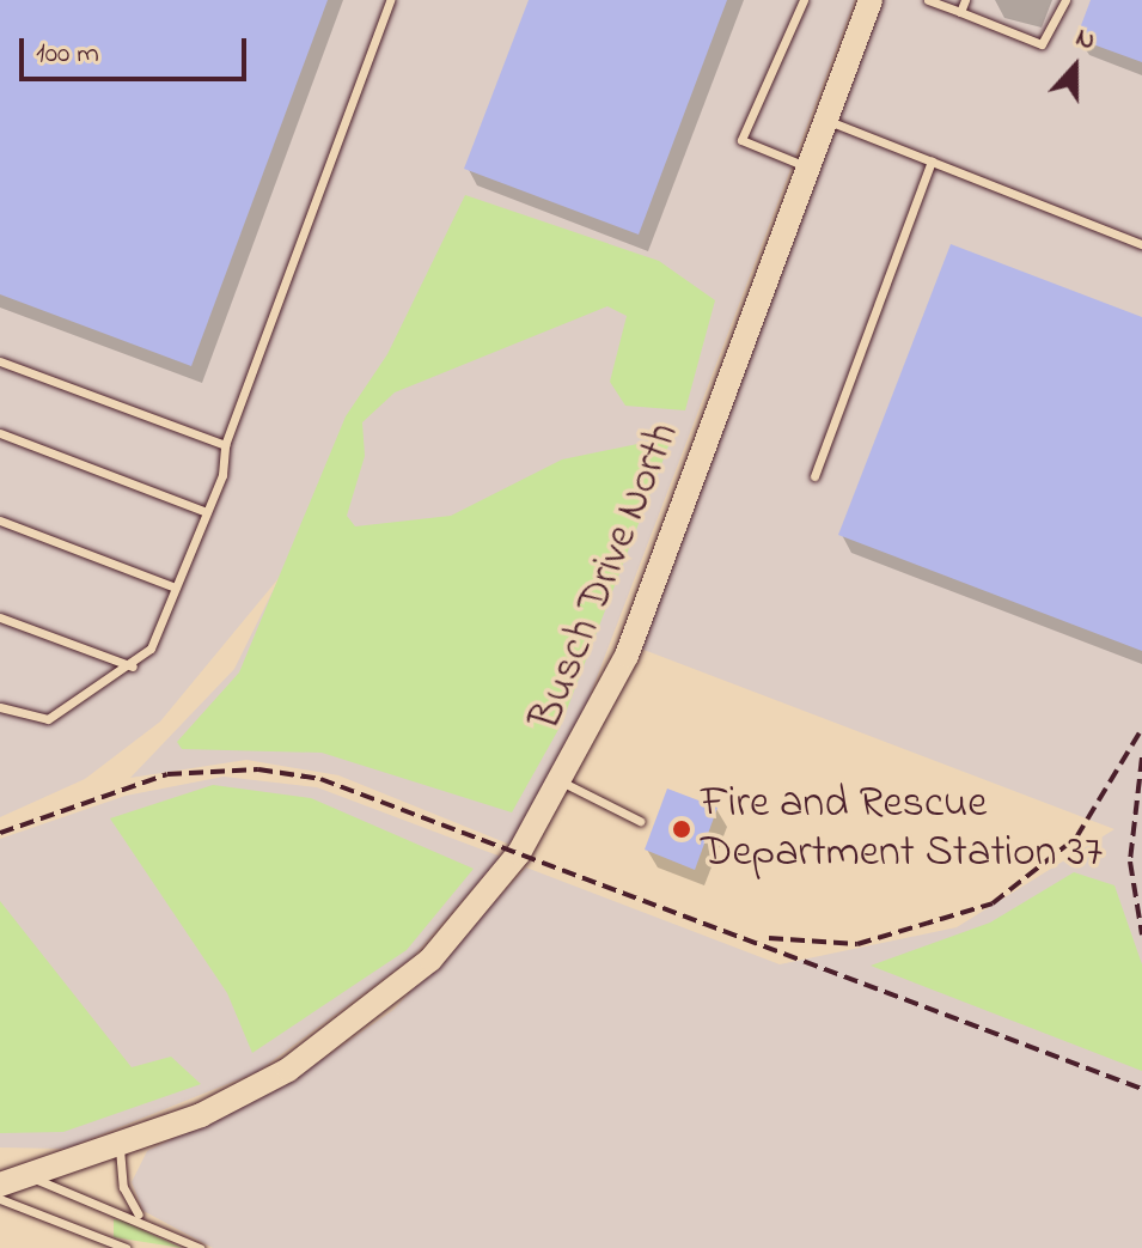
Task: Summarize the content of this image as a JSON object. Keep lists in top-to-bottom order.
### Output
{
  "streets": {
    "street": ["Busch Drive North"]
  },
  "places": ["Fire and Rescue Department Station 37"],
  "scale_bar": "100 m",
  "north": "top"
}
